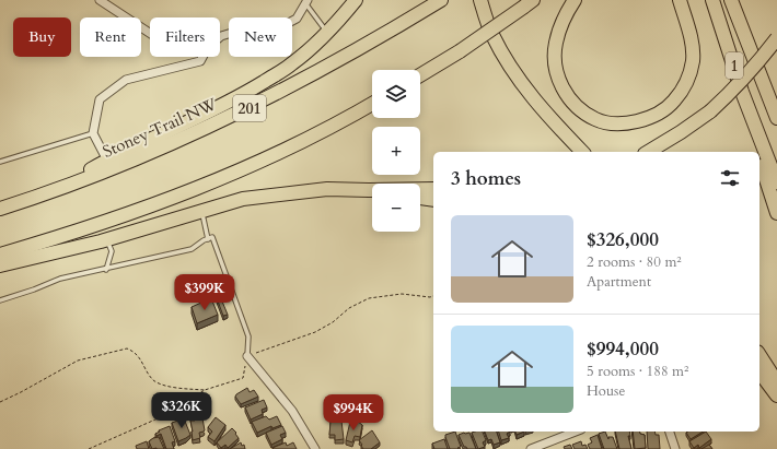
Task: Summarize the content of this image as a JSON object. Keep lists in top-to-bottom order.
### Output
{
  "streets": {
    "highway": ["1", "201", "Stoney Trail NW"]
  },
  "page": {
    "chip": [
      "Buy",
      "Rent",
      "Filters",
      "New"
    ],
    "map_buttons": ["+", "−"],
    "heading": "3 homes",
    "list": [
      {
        "name": "$326,000",
        "note": "2 rooms · 80 m² · Apartment"
      },
      {
        "name": "$994,000",
        "note": "5 rooms · 188 m² · House"
      }
    ],
    "price": ["$399K", "$326K", "$994K"]
  }
}
